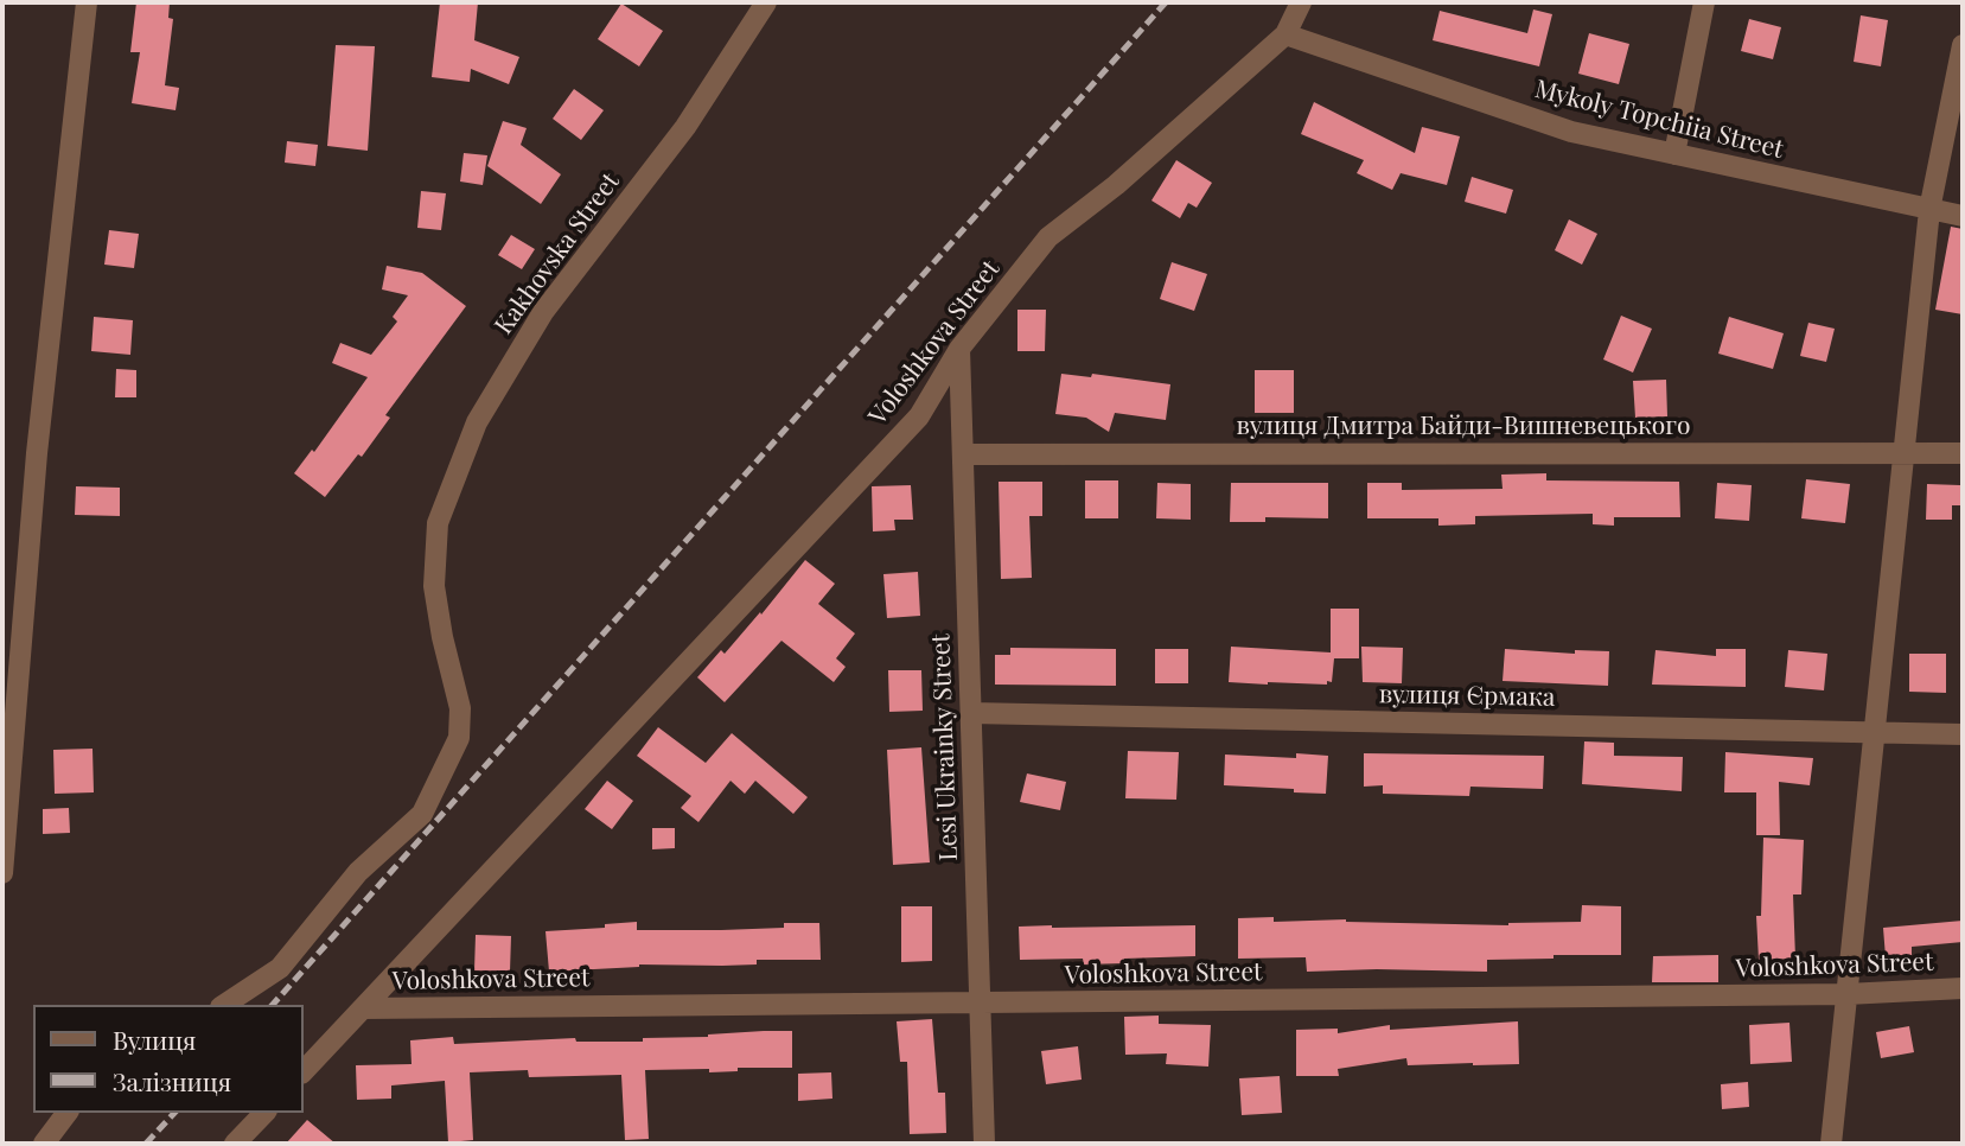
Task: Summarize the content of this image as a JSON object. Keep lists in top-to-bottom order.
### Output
{
  "streets": {
    "street": [
      "Mykoly Topchiia Street",
      "Kakhovska Street",
      "Voloshkova Street",
      "вулиця Дмитра Байди-Вишневецького",
      "вулиця Єрмака",
      "Lesi Ukrainky Street"
    ]
  },
  "crossings": [
    ["Mykoly Topchiia Street", "Voloshkova Street"],
    ["Voloshkova Street", "Lesi Ukrainky Street"],
    ["вулиця Дмитра Байди-Вишневецького", "Lesi Ukrainky Street"],
    ["вулиця Єрмака", "Lesi Ukrainky Street"]
  ],
  "legend": ["Вулиця", "Залізниця"]
}
